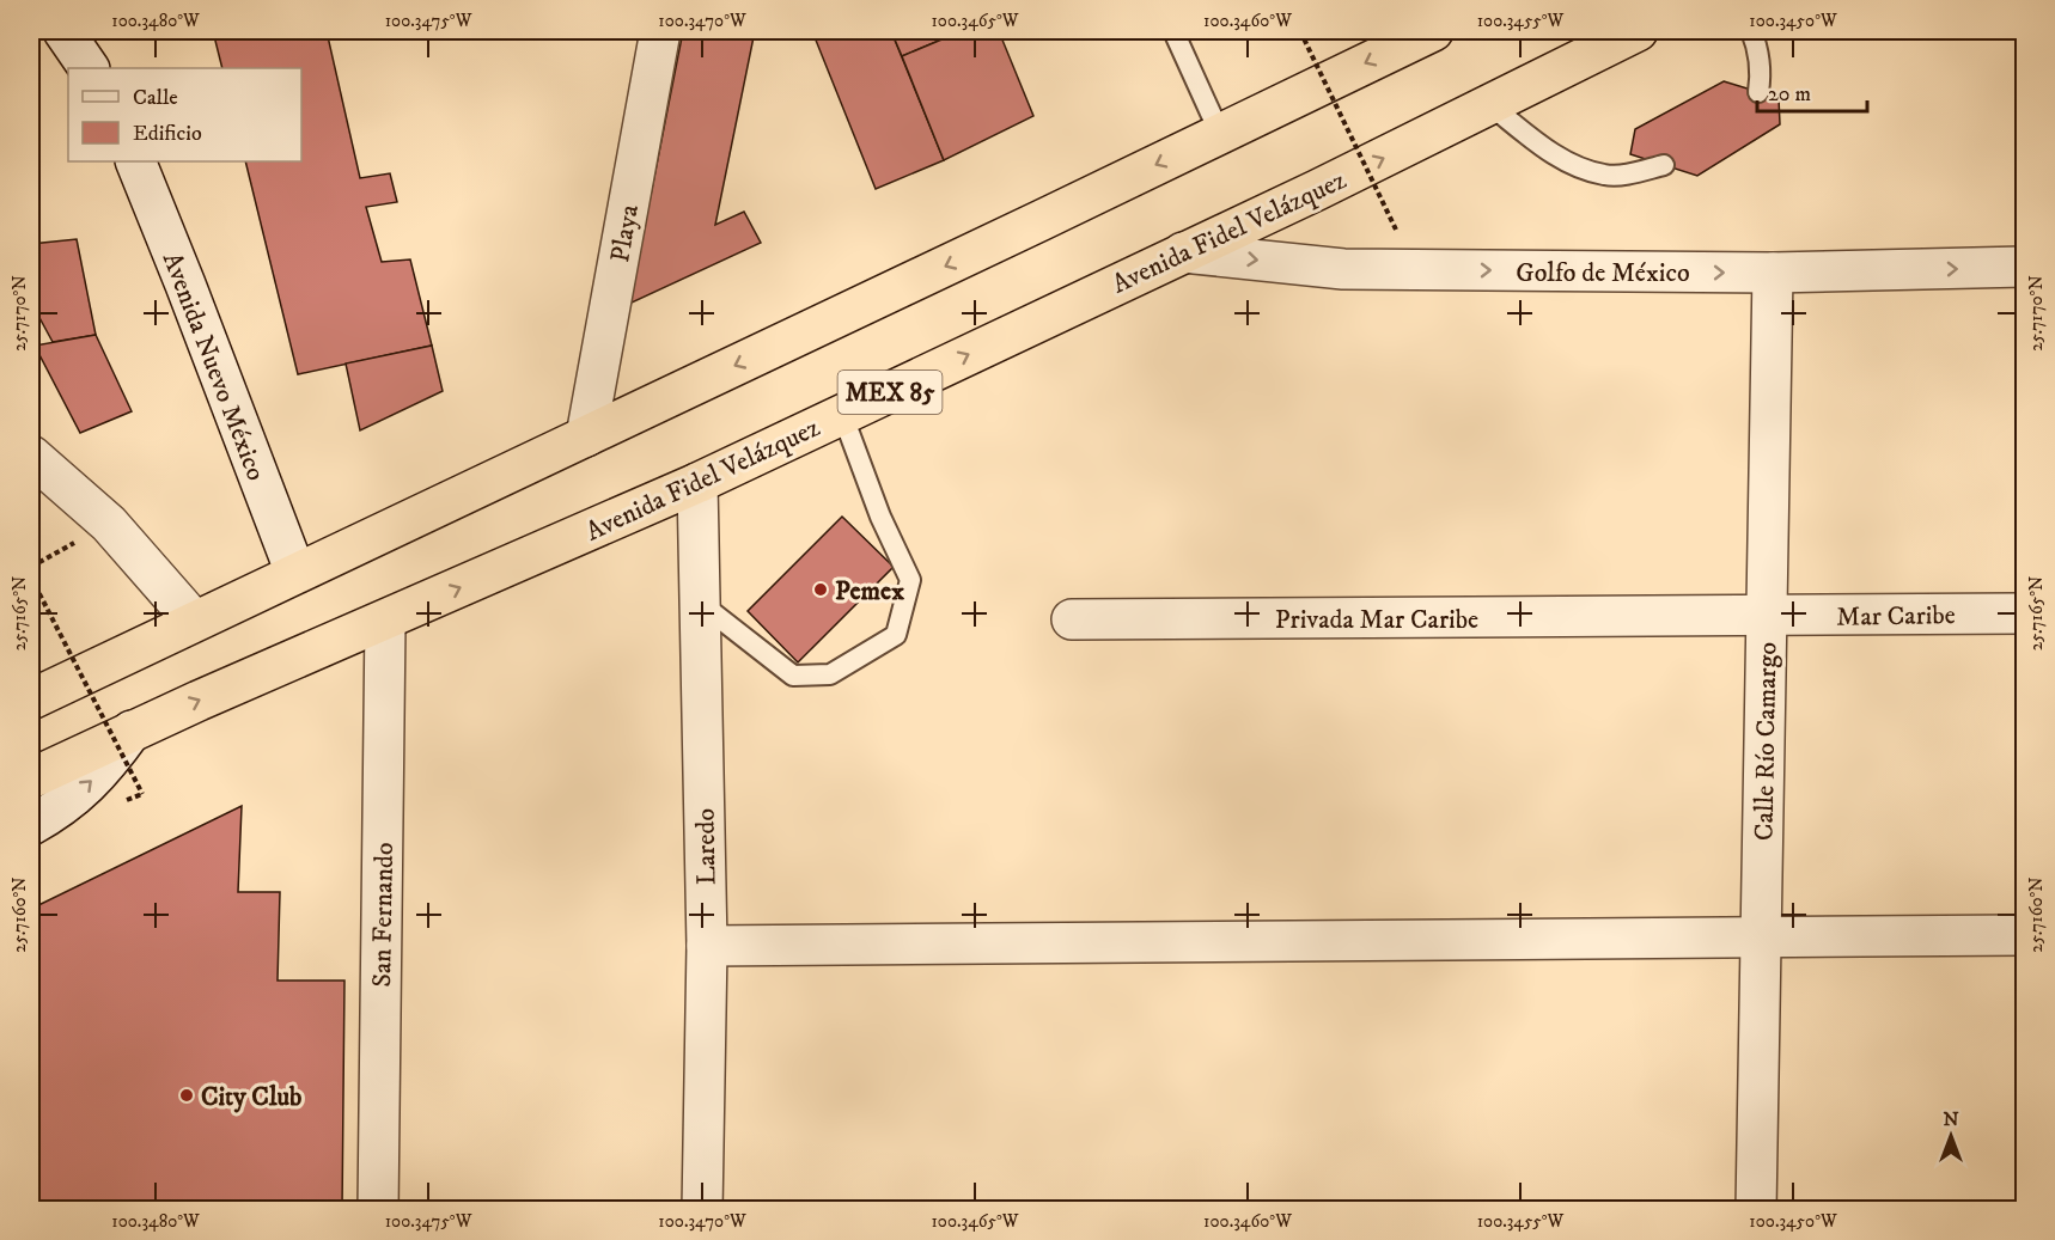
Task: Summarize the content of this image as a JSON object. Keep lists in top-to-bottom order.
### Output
{
  "streets": {
    "highway": ["Avenida Fidel Velázquez", "MEX 85"],
    "street": [
      "Playa",
      "Golfo de México",
      "Avenida Nuevo México",
      "Mar Caribe",
      "Privada Mar Caribe",
      "Calle Río Camargo",
      "Laredo",
      "San Fernando"
    ]
  },
  "crossings": [
    ["Avenida Fidel Velázquez", "Golfo de México"],
    ["Avenida Fidel Velázquez", "Laredo"],
    ["Avenida Fidel Velázquez", "San Fernando"],
    ["Golfo de México", "Calle Río Camargo"],
    ["Mar Caribe", "Privada Mar Caribe"],
    ["Mar Caribe", "Calle Río Camargo"],
    ["Privada Mar Caribe", "Calle Río Camargo"]
  ],
  "one_way": ["Golfo de México"],
  "places": ["Pemex", "City Club"],
  "legend": ["Calle", "Edificio"],
  "scale_bar": "20 m",
  "north": "top",
  "coordinates": [
    "100.3480°W",
    "100.3475°W",
    "100.3470°W",
    "100.3465°W",
    "100.3460°W",
    "100.3455°W",
    "100.3450°W",
    "25.7170°N",
    "25.7165°N",
    "25.7160°N"
  ]
}
